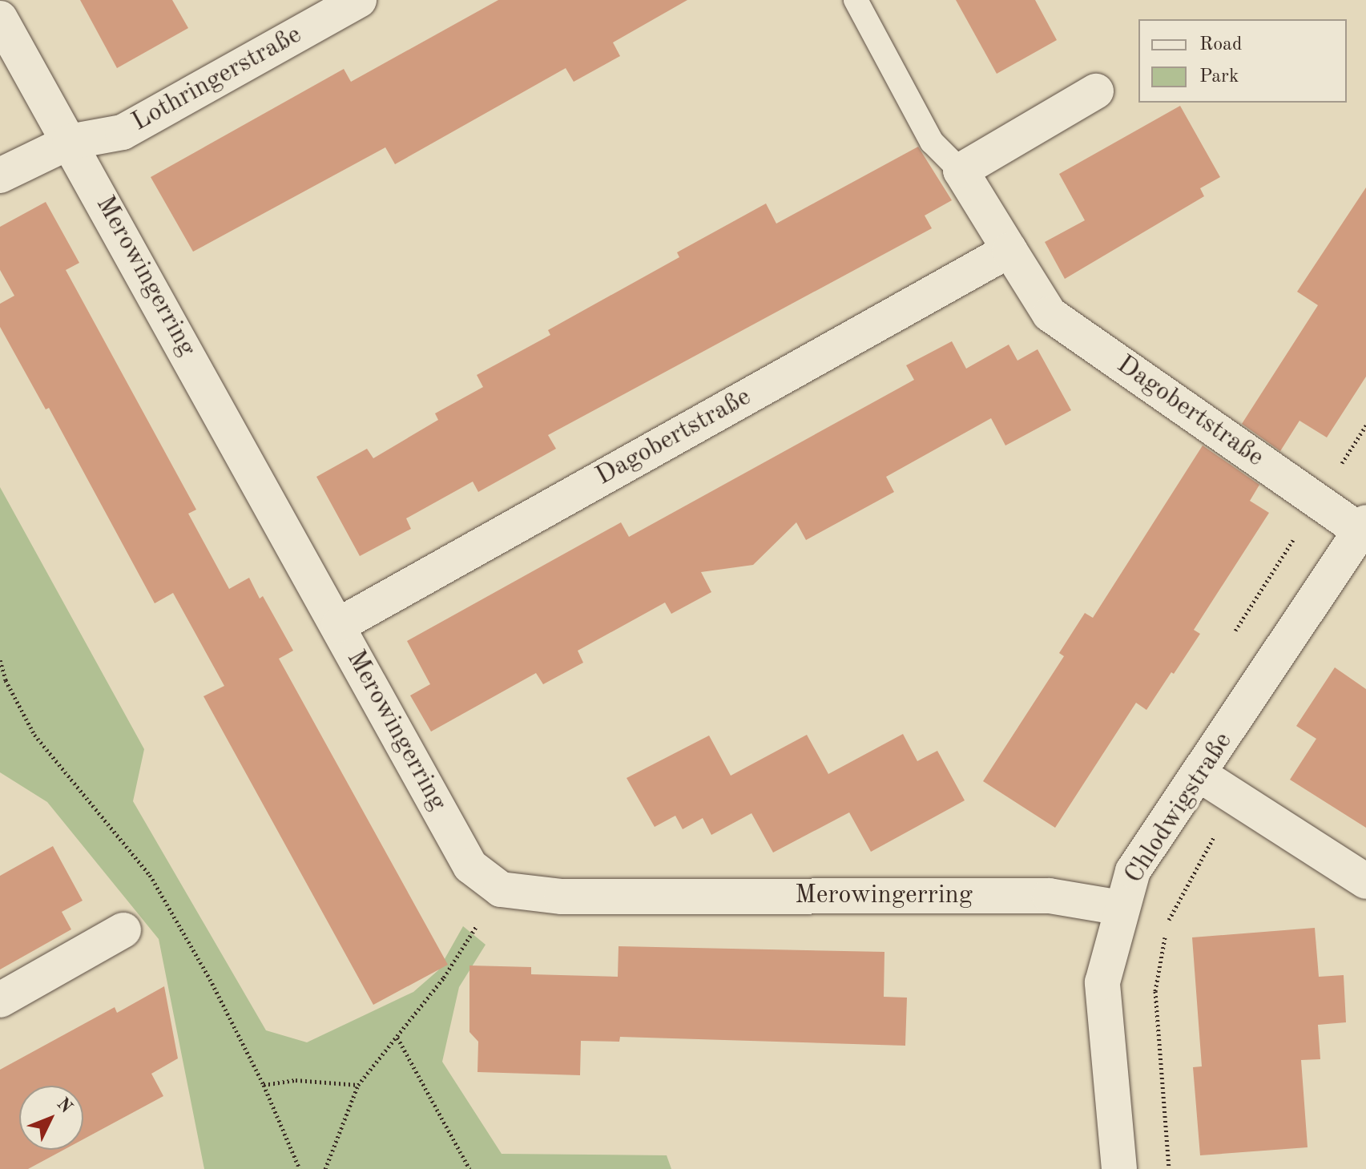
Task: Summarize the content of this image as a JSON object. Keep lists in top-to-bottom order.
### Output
{
  "streets": {
    "street": [
      "Lothringerstraße",
      "Merowingerring",
      "Dagobertstraße",
      "Chlodwigstraße"
    ]
  },
  "crossings": [
    ["Lothringerstraße", "Merowingerring"],
    ["Merowingerring", "Dagobertstraße"],
    ["Merowingerring", "Chlodwigstraße"],
    ["Dagobertstraße", "Chlodwigstraße"]
  ],
  "legend": ["Road", "Park"],
  "north": "top right"
}
